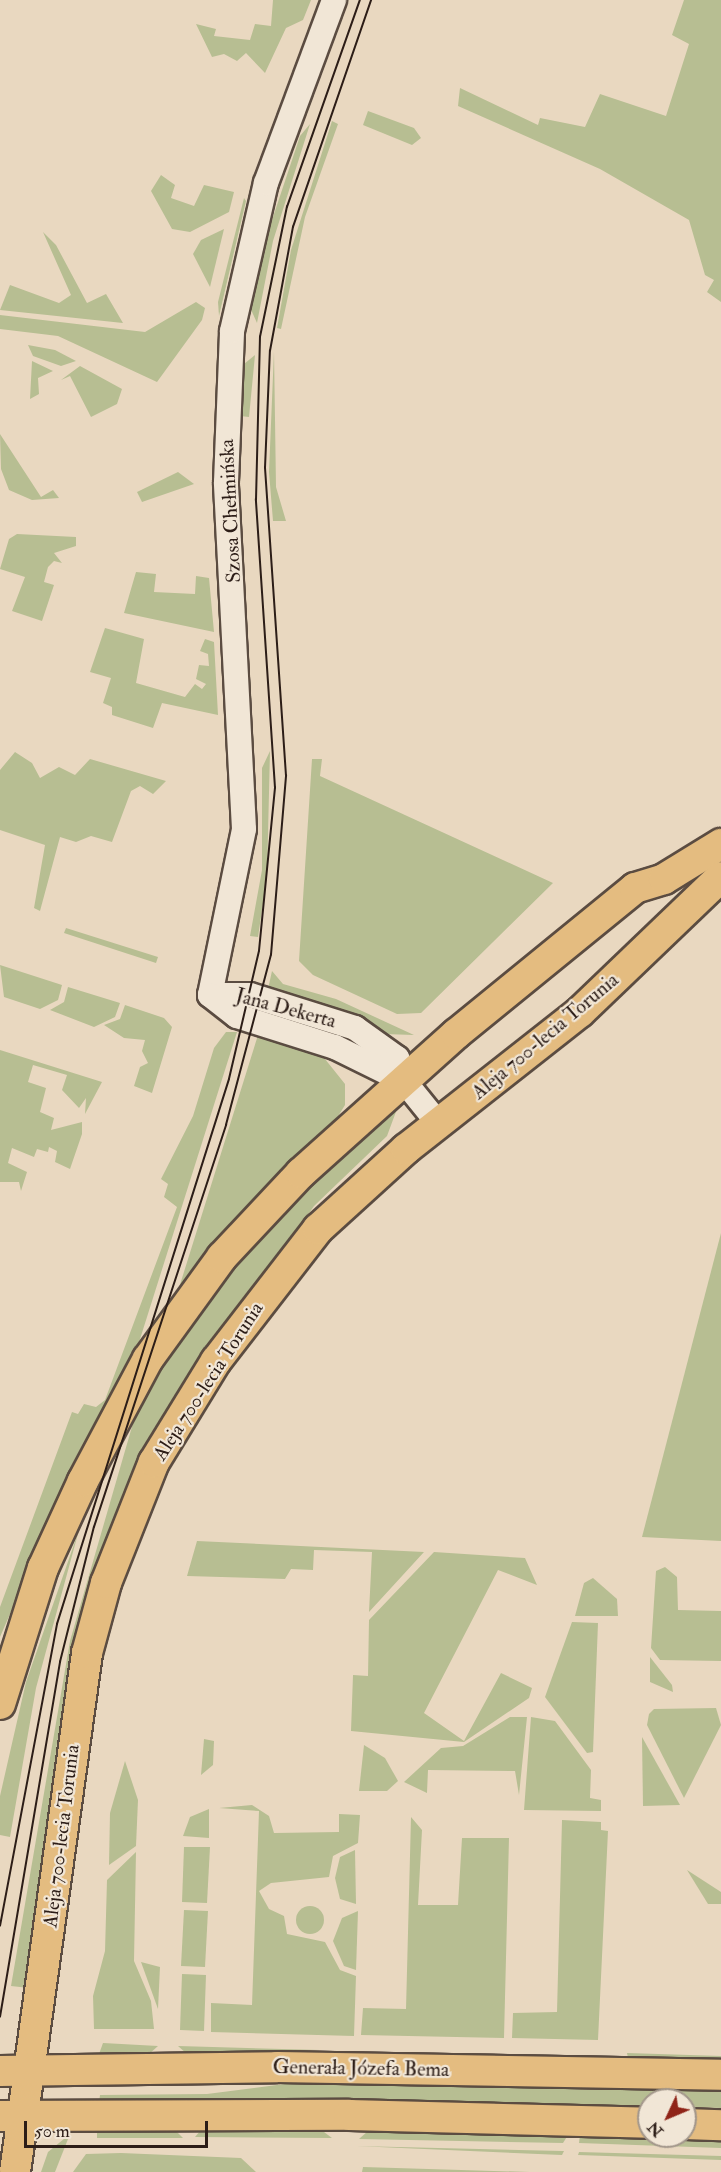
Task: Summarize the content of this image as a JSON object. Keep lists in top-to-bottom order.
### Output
{
  "streets": {
    "main road": ["Aleja 700-lecia Torunia", "Generała Józefa Bema"],
    "street": ["Szosa Chełmińska", "Jana Dekerta"]
  },
  "crossings": [
    ["Szosa Chełmińska", "Jana Dekerta"],
    ["Jana Dekerta", "Aleja 700-lecia Torunia"],
    ["Aleja 700-lecia Torunia", "Generała Józefa Bema"]
  ],
  "scale_bar": "50 m",
  "north": "bottom left"
}
